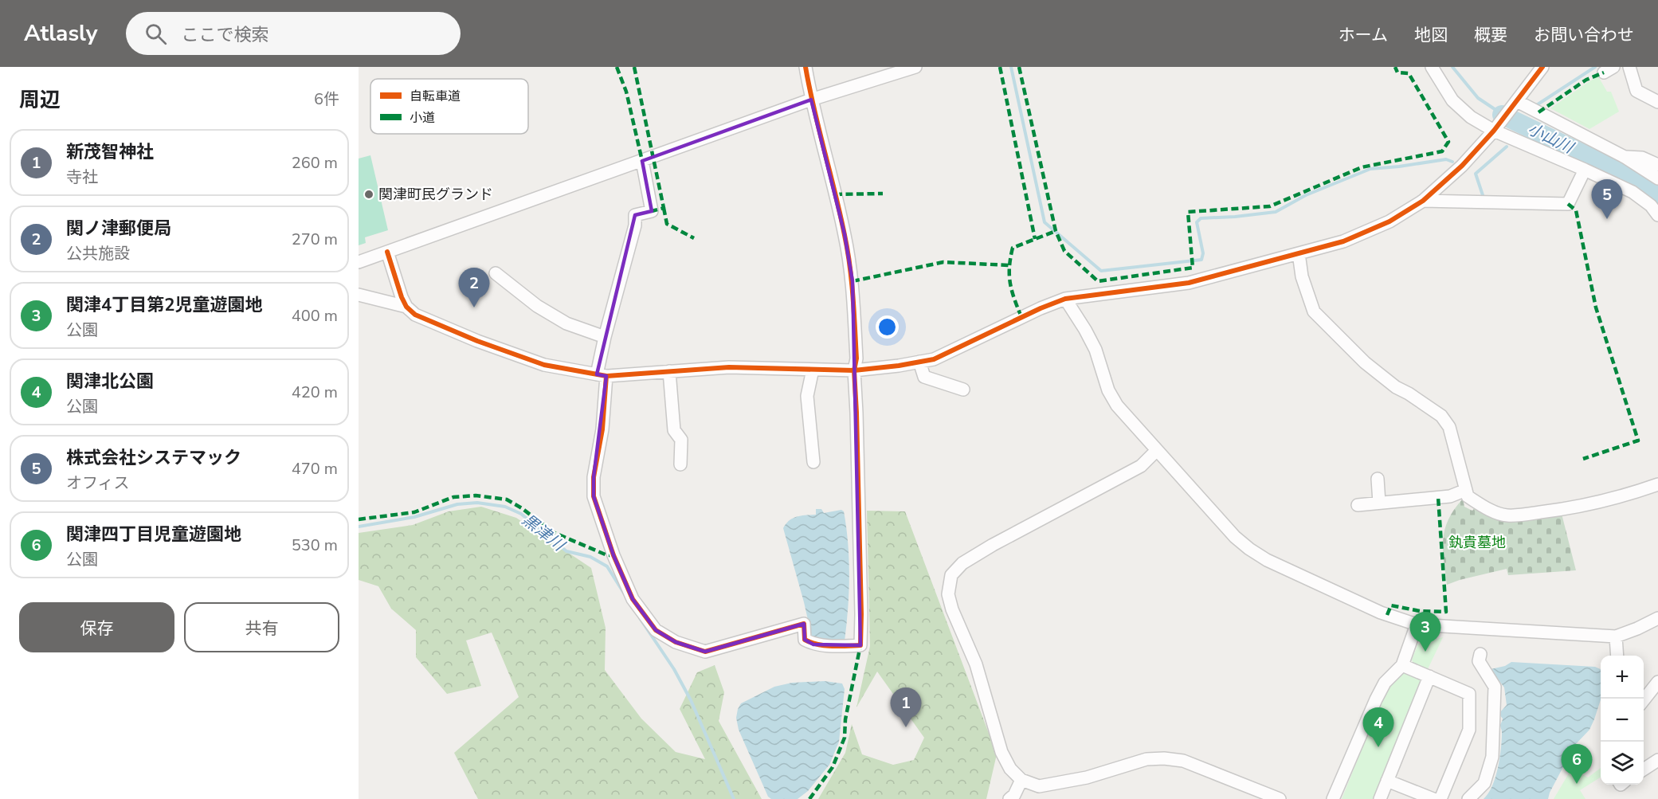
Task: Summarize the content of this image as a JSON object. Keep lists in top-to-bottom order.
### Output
{
  "water": ["小山川", "黒津川"],
  "parks": ["釻貴墓地"],
  "places": ["関津町民グランド"],
  "legend": ["自転車道", "小道"],
  "page": {
    "header": "Atlasly",
    "search": "ここで検索",
    "nav": [
      "ホーム",
      "地図",
      "概要",
      "お問い合わせ"
    ],
    "heading": ["周辺", "6件"],
    "list": [
      {
        "mark": "1",
        "name": "新茂智神社",
        "note": "寺社",
        "value": "260 m"
      },
      {
        "mark": "2",
        "name": "関ノ津郵便局",
        "note": "公共施設",
        "value": "270 m"
      },
      {
        "mark": "3",
        "name": "関津4丁目第2児童遊園地",
        "note": "公園",
        "value": "400 m"
      },
      {
        "mark": "4",
        "name": "関津北公園",
        "note": "公園",
        "value": "420 m"
      },
      {
        "mark": "5",
        "name": "株式会社システマック",
        "note": "オフィス",
        "value": "470 m"
      },
      {
        "mark": "6",
        "name": "関津四丁目児童遊園地",
        "note": "公園",
        "value": "530 m"
      }
    ],
    "pins": [
      "5",
      "2",
      "3",
      "1",
      "4",
      "6"
    ],
    "buttons": ["保存", "共有"],
    "map_buttons": ["+", "−"]
  }
}
